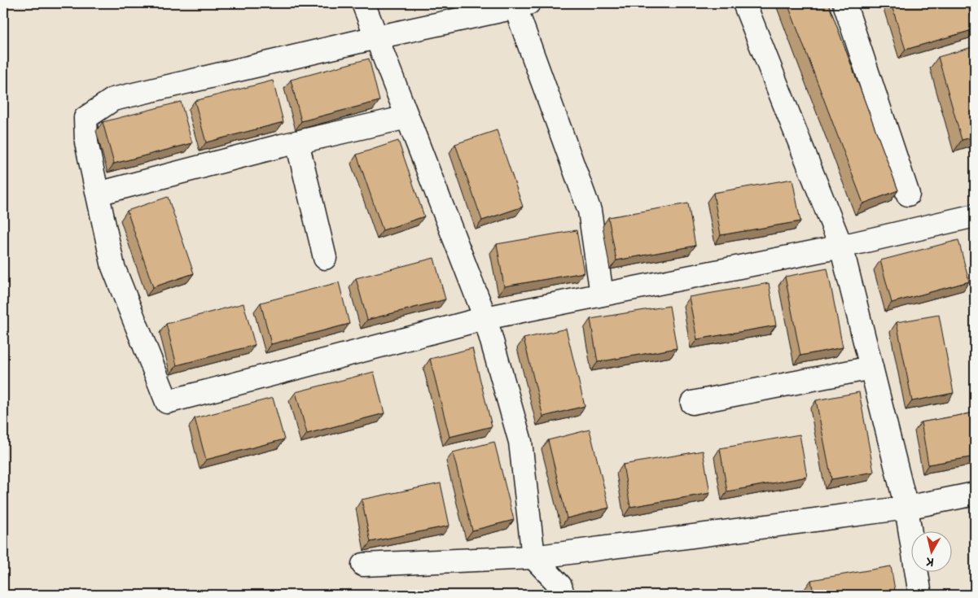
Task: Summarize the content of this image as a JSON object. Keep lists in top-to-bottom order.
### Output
{
  "north": "bottom"
}
